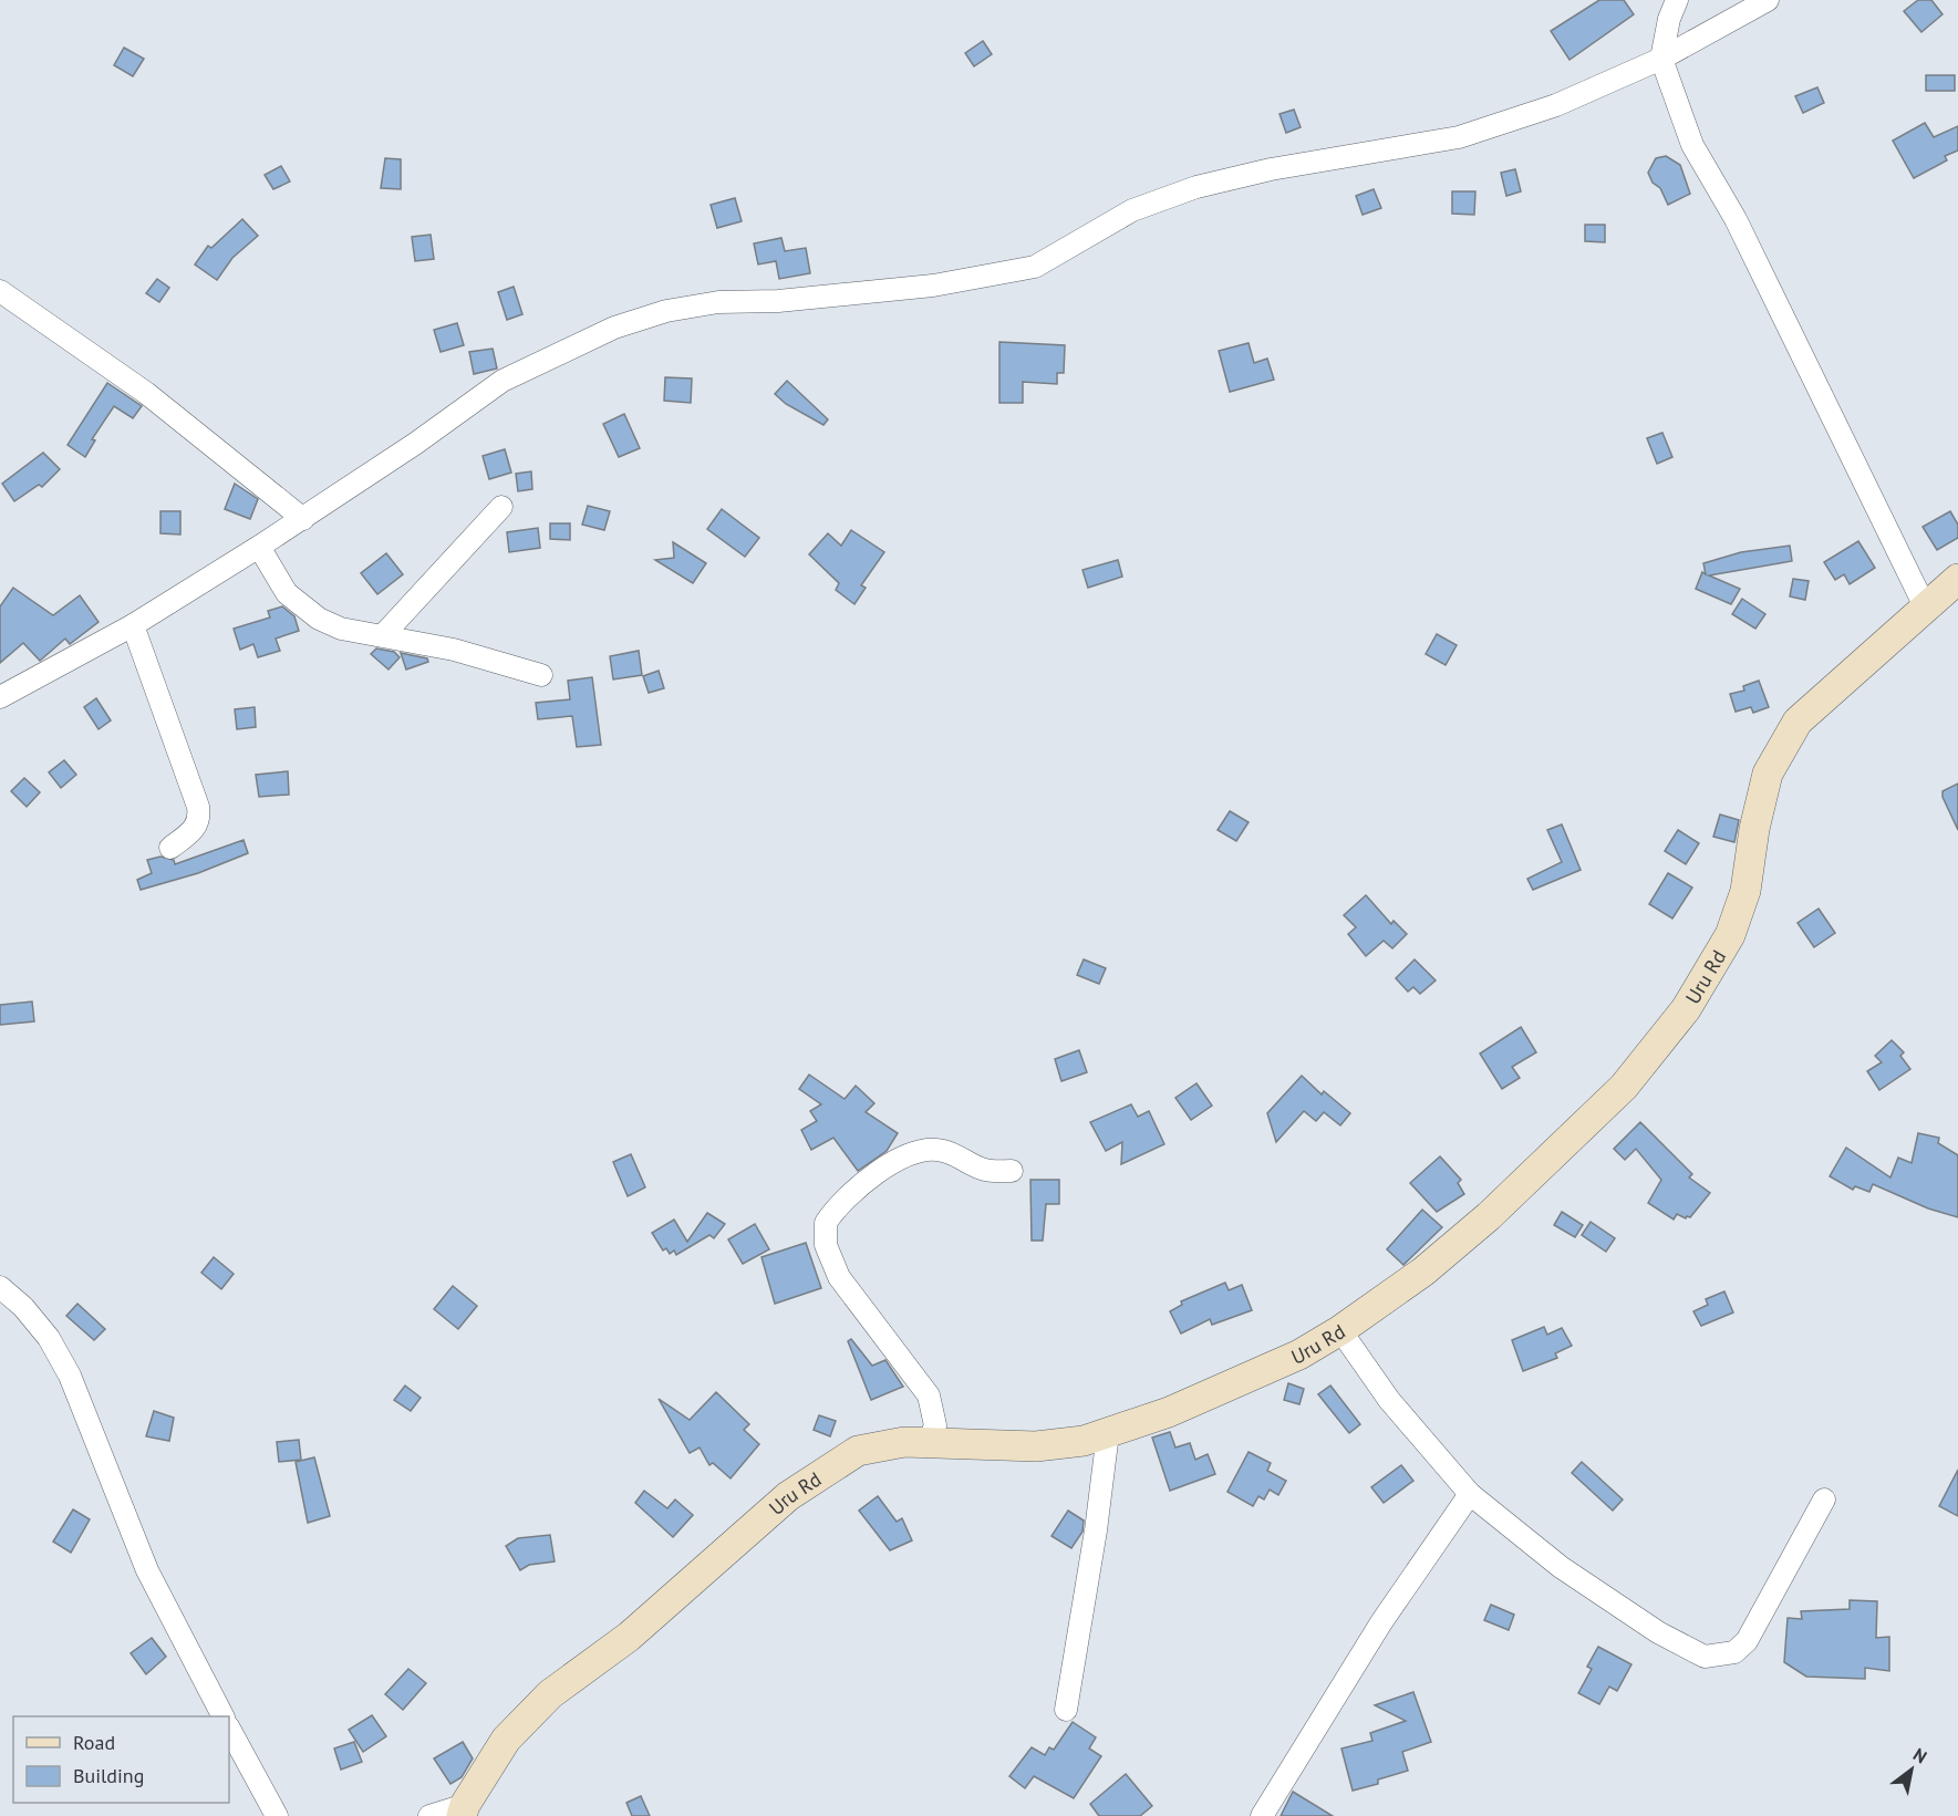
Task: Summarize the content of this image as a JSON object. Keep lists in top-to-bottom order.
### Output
{
  "streets": {
    "street": ["Uru Rd"]
  },
  "legend": ["Road", "Building"],
  "north": "top right"
}
